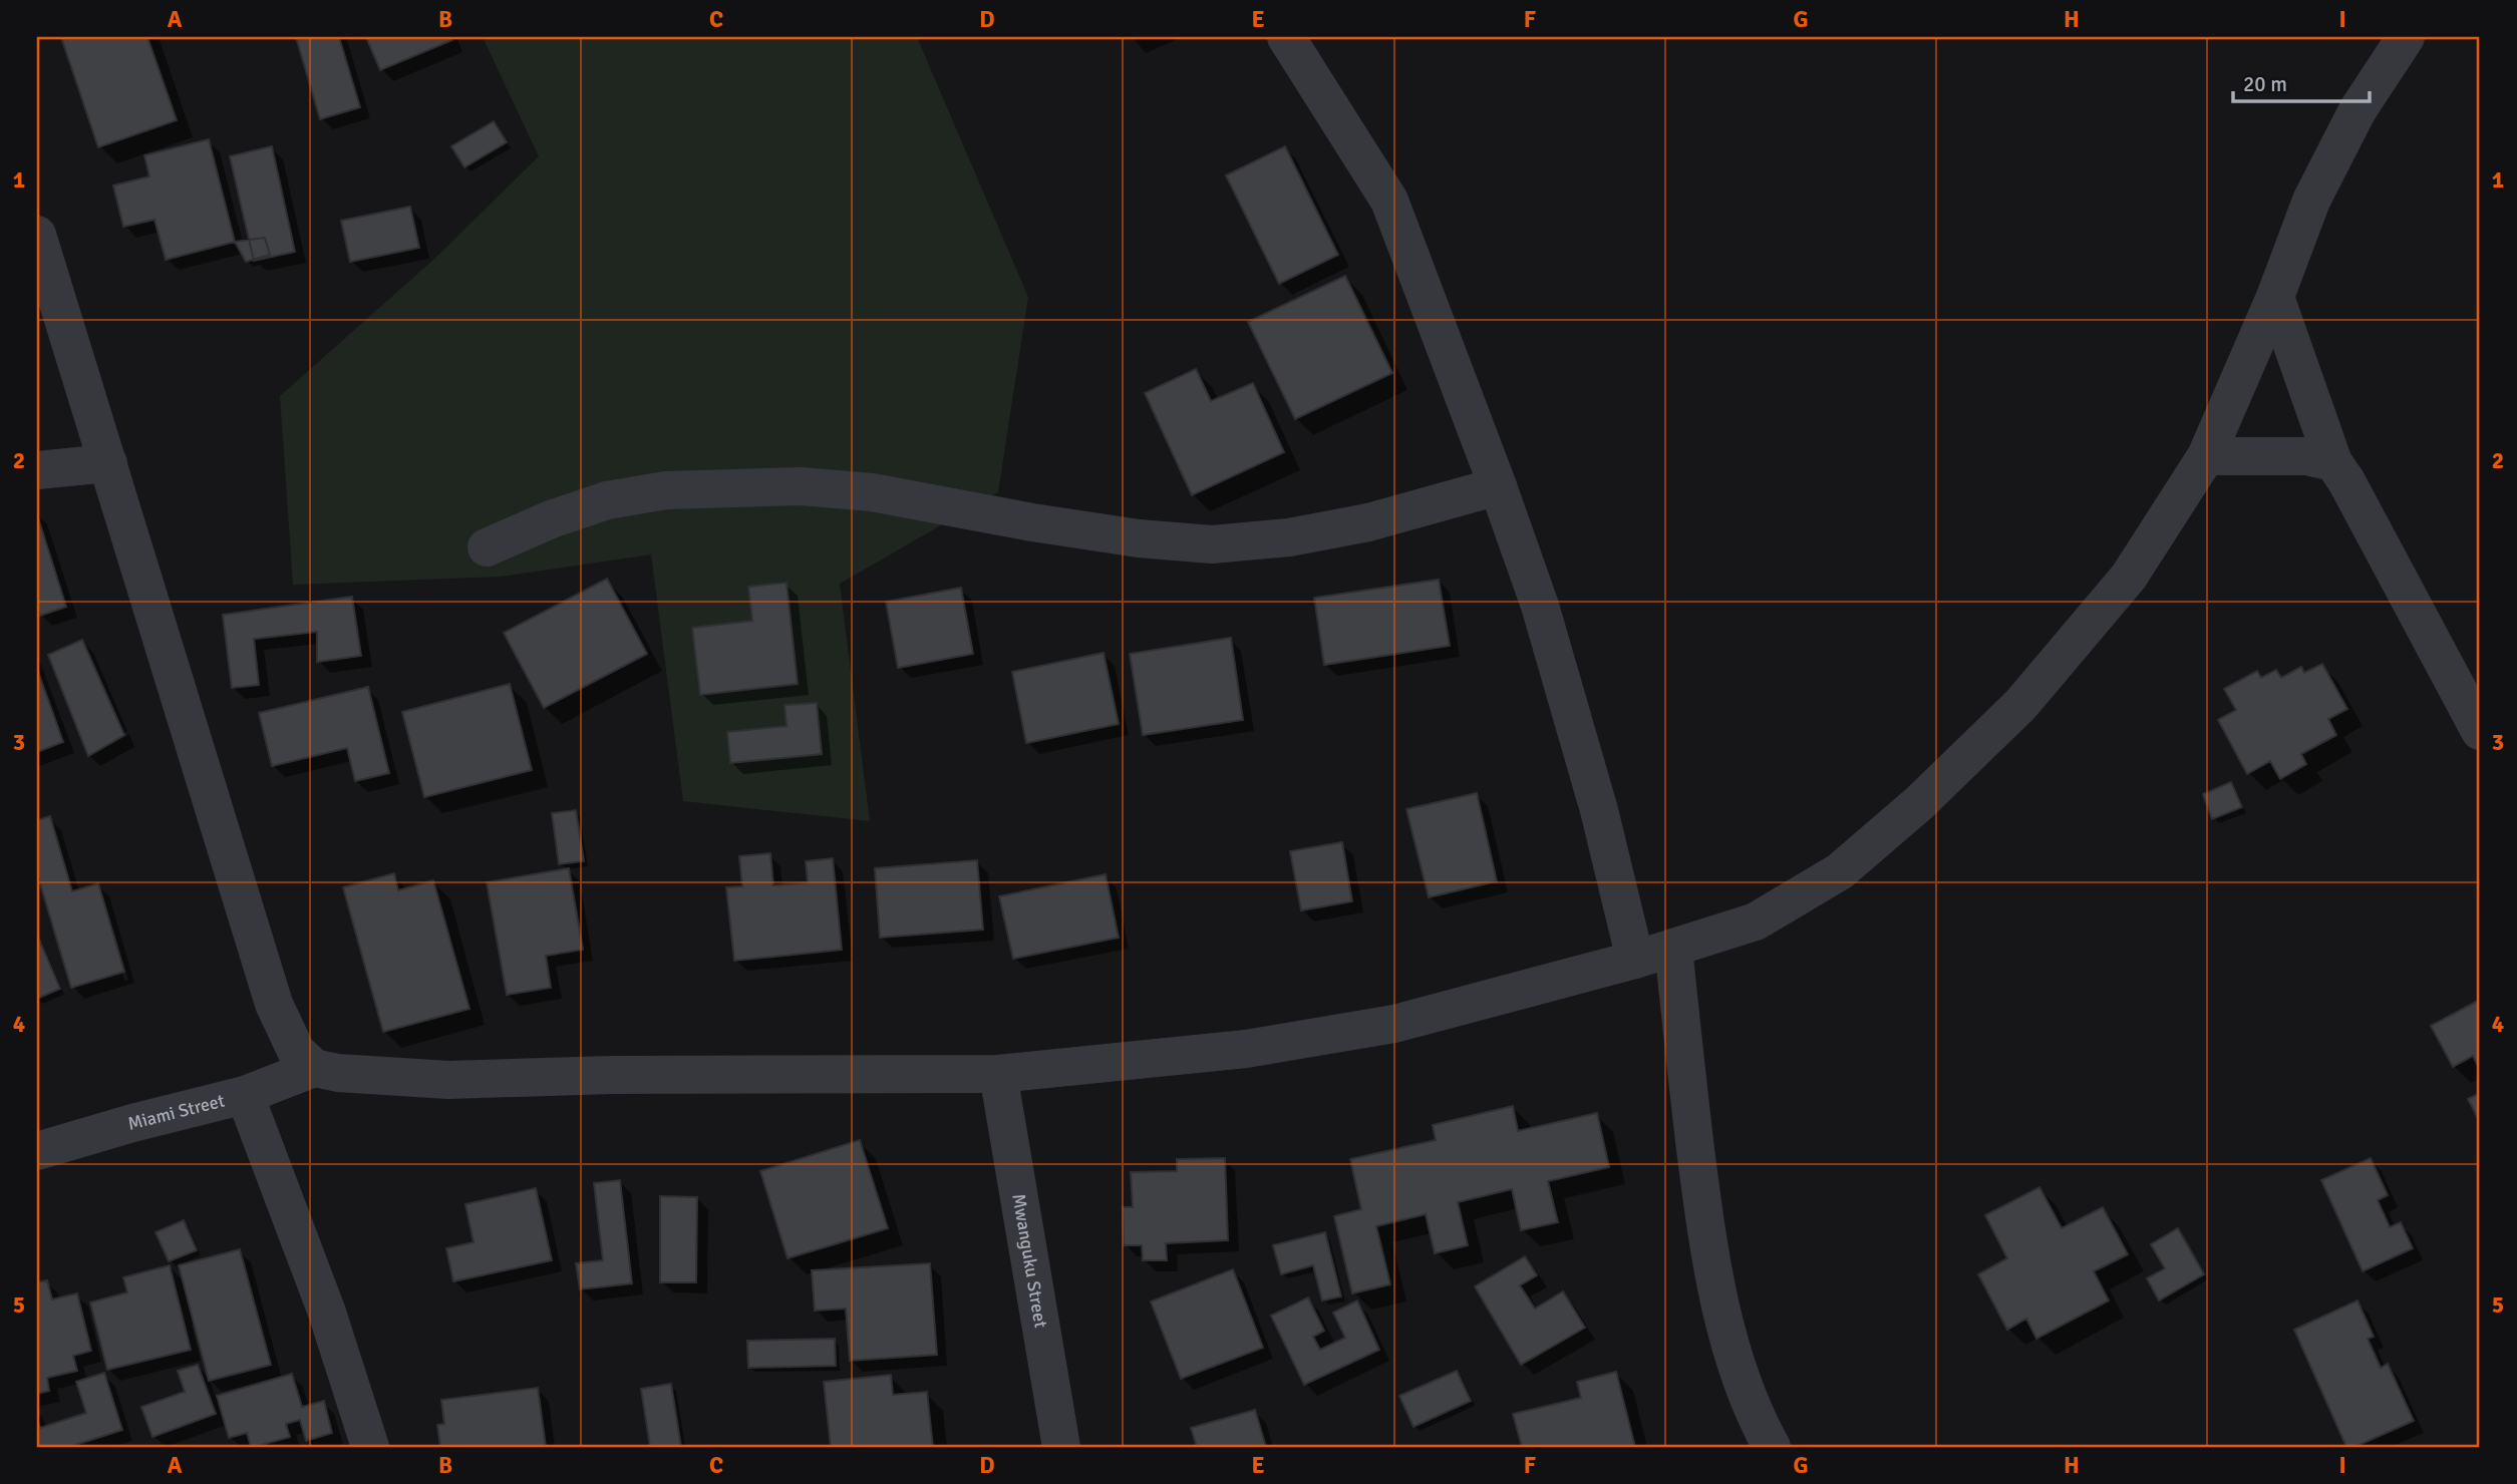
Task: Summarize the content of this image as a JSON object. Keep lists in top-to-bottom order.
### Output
{
  "streets": {
    "street": ["Miami Street", "Mwanguku Street"]
  },
  "scale_bar": "20 m",
  "grid": {
    "columns": [
      "A",
      "B",
      "C",
      "D",
      "E",
      "F",
      "G",
      "H",
      "I"
    ],
    "rows": [
      "1",
      "2",
      "3",
      "4",
      "5"
    ]
  }
}
